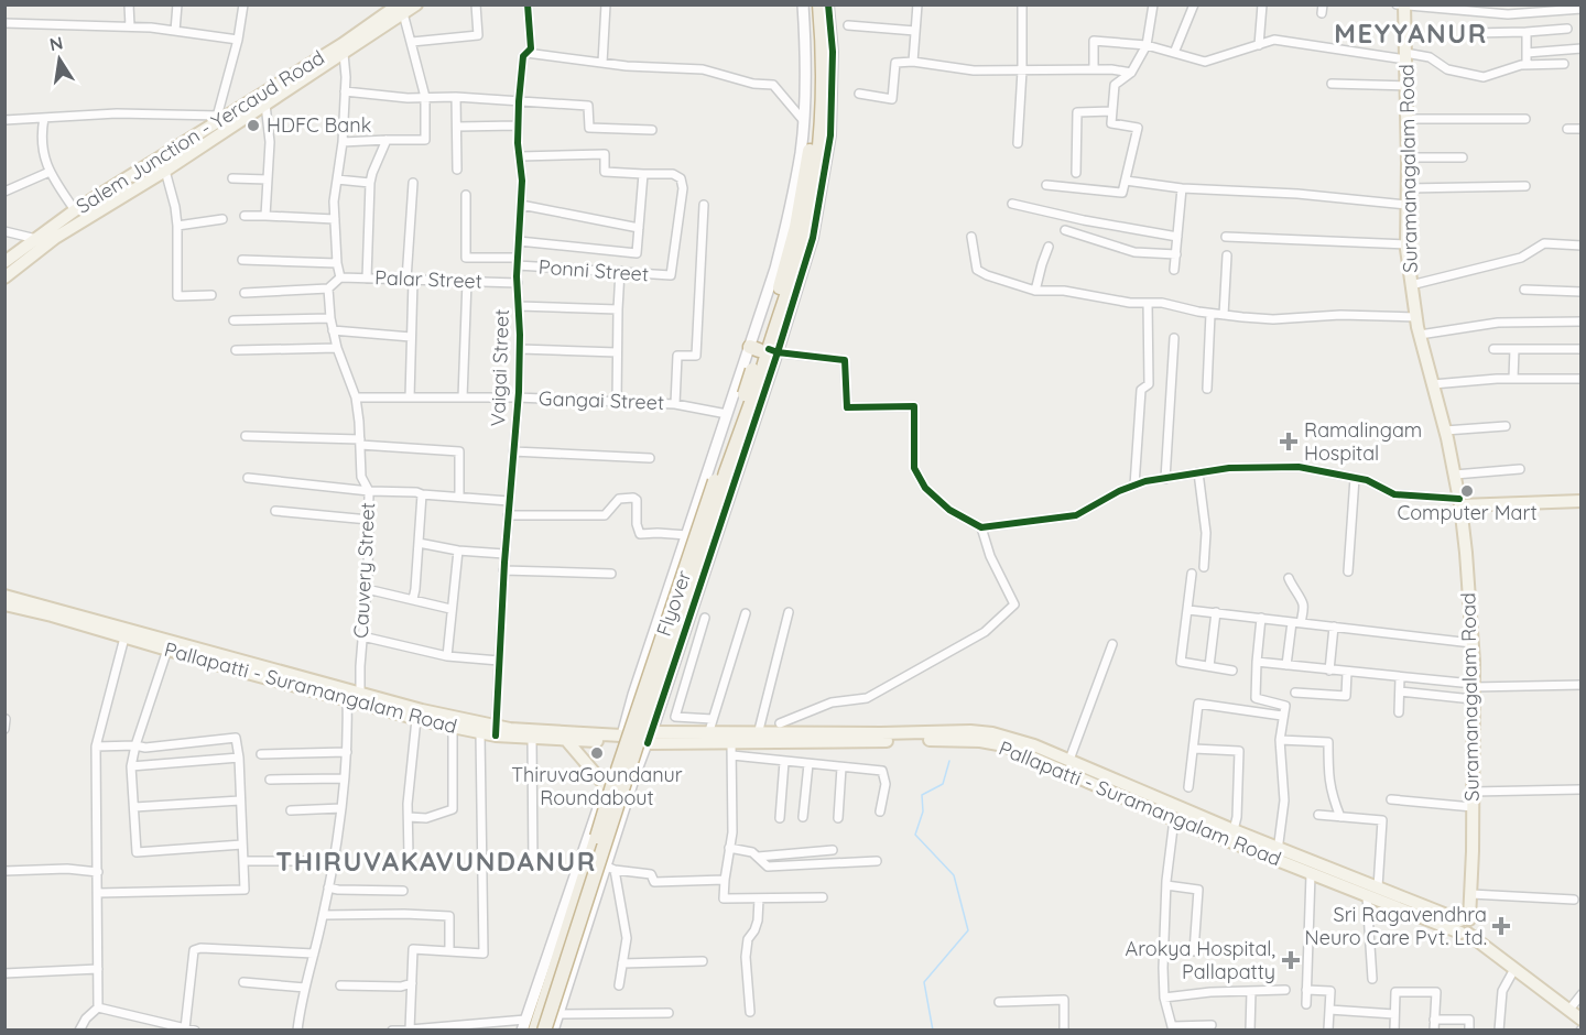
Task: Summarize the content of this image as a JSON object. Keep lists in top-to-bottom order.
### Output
{
  "streets": {
    "highway": ["Flyover"],
    "main road": ["Salem Junction - Yercaud Road", "Suramanagalam Road", "Pallapatti - Suramangalam Road"],
    "street": [
      "Ponni Street",
      "Palar Street",
      "Vaigai Street",
      "Gangai Street",
      "Cauvery Street"
    ]
  },
  "crossings": [
    ["Suramanagalam Road", "Pallapatti - Suramangalam Road"],
    ["Ponni Street", "Vaigai Street"],
    ["Palar Street", "Vaigai Street"],
    ["Vaigai Street", "Gangai Street"],
    ["Vaigai Street", "Pallapatti - Suramangalam Road"],
    ["Gangai Street", "Cauvery Street"],
    ["Cauvery Street", "Pallapatti - Suramangalam Road"]
  ],
  "districts": ["MEYYANUR", "THIRUVAKAVUNDANUR"],
  "places": {
    "other": ["HDFC Bank", "Computer Mart", "ThiruvaGoundanur Roundabout"],
    "health": ["Ramalingam Hospital", "Sri Ragavendhra Neuro Care Pvt. Ltd.", "Arokya Hospital, Pallapatty"]
  },
  "north": "top"
}
